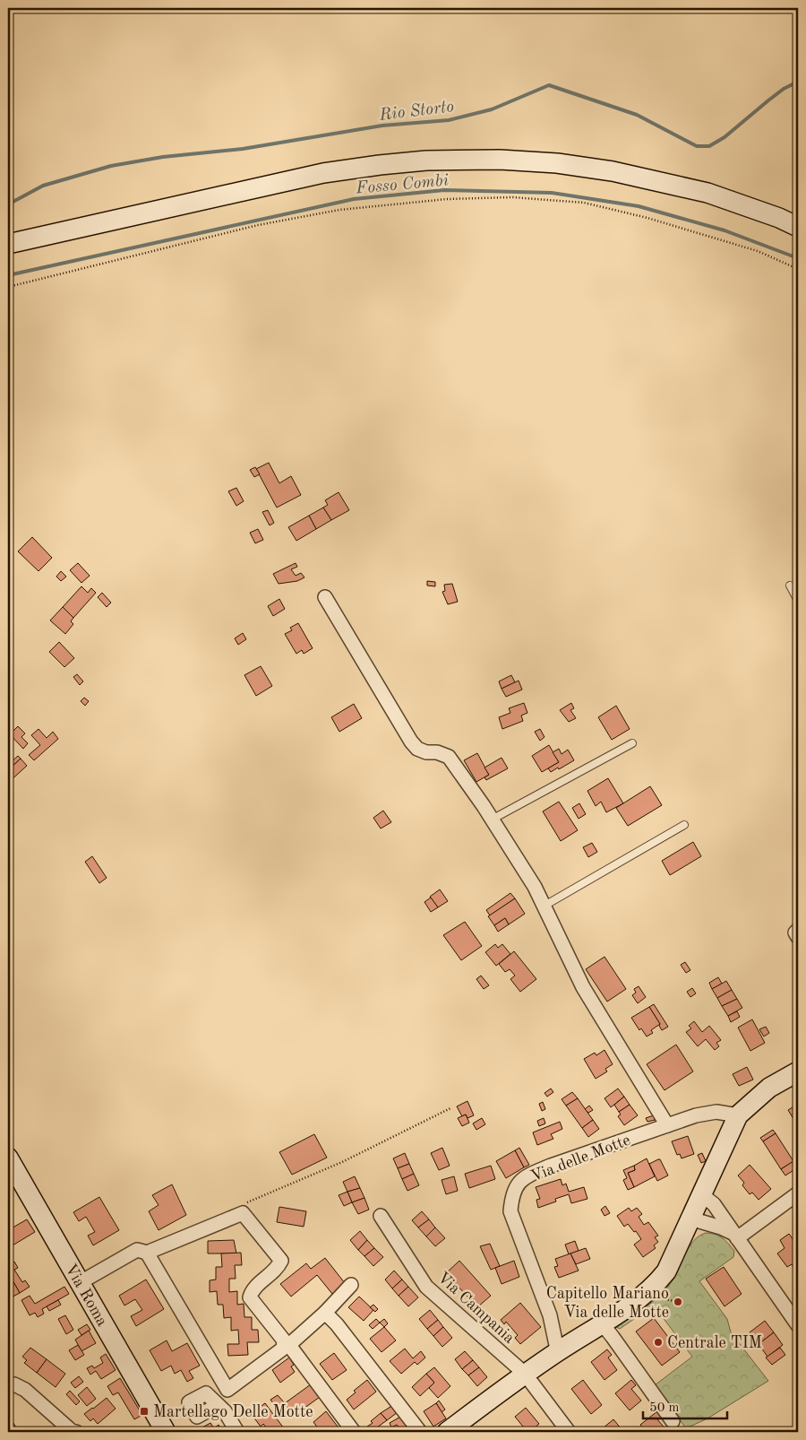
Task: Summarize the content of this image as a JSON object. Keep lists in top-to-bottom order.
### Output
{
  "streets": {
    "main road": ["Via Roma"],
    "street": ["Via delle Motte", "Via Campania"]
  },
  "water": ["Rio Storto", "Fosso Combi"],
  "places": {
    "other": ["Capitello Mariano Via delle Motte", "Centrale TIM"],
    "transit": ["Martellago Delle Motte"]
  },
  "scale_bar": "50 m"
}
